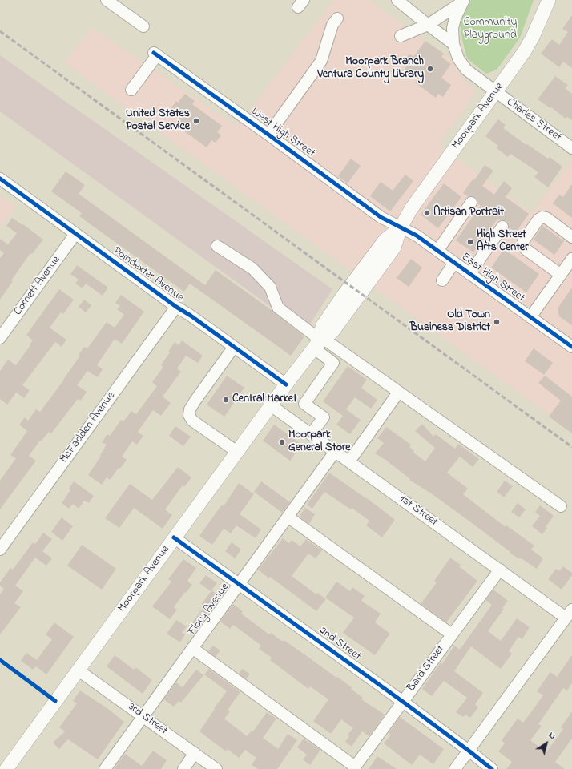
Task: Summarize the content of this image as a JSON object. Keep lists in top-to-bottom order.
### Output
{
  "streets": {
    "main road": ["Moorpark Avenue"],
    "street": [
      "Charles Street",
      "West High Street",
      "Poindexter Avenue",
      "East High Street",
      "Cornett Avenue",
      "McFadden Avenue",
      "1st Street",
      "Flory Avenue",
      "2nd Street",
      "Bard Street",
      "3rd Street"
    ]
  },
  "crossings": [
    ["Moorpark Avenue", "Charles Street"],
    ["Moorpark Avenue", "West High Street"],
    ["Moorpark Avenue", "Poindexter Avenue"],
    ["Moorpark Avenue", "East High Street"],
    ["Moorpark Avenue", "1st Street"],
    ["Moorpark Avenue", "2nd Street"],
    ["Moorpark Avenue", "3rd Street"],
    ["West High Street", "East High Street"],
    ["Poindexter Avenue", "Cornett Avenue"],
    ["Poindexter Avenue", "McFadden Avenue"],
    ["1st Street", "Flory Avenue"],
    ["1st Street", "Bard Street"],
    ["Flory Avenue", "2nd Street"],
    ["Flory Avenue", "3rd Street"],
    ["2nd Street", "Bard Street"]
  ],
  "parks": ["Community Playground"],
  "places": [
    "Moorpark Branch Ventura County Library",
    "United States Postal Service",
    "Artisan Portrait",
    "High Street Arts Center",
    "Old Town Business District",
    "Central Market",
    "Moorpark General Store"
  ],
  "north": "top right"
}
